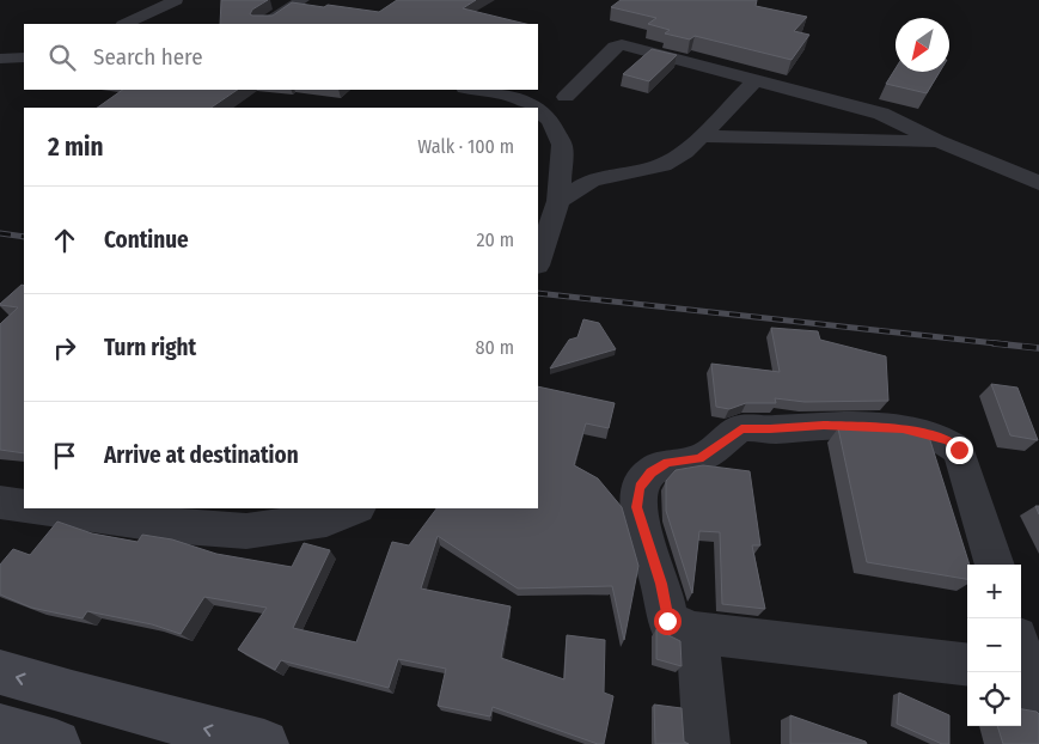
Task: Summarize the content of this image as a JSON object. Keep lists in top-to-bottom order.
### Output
{
  "north": "bottom left",
  "page": {
    "search": "Search here",
    "heading": ["2 min", "Walk · 100 m"],
    "list": [
      ["Continue", "20 m"],
      ["Turn right", "80 m"],
      "Arrive at destination"
    ],
    "map_buttons": ["+", "−"]
  }
}
